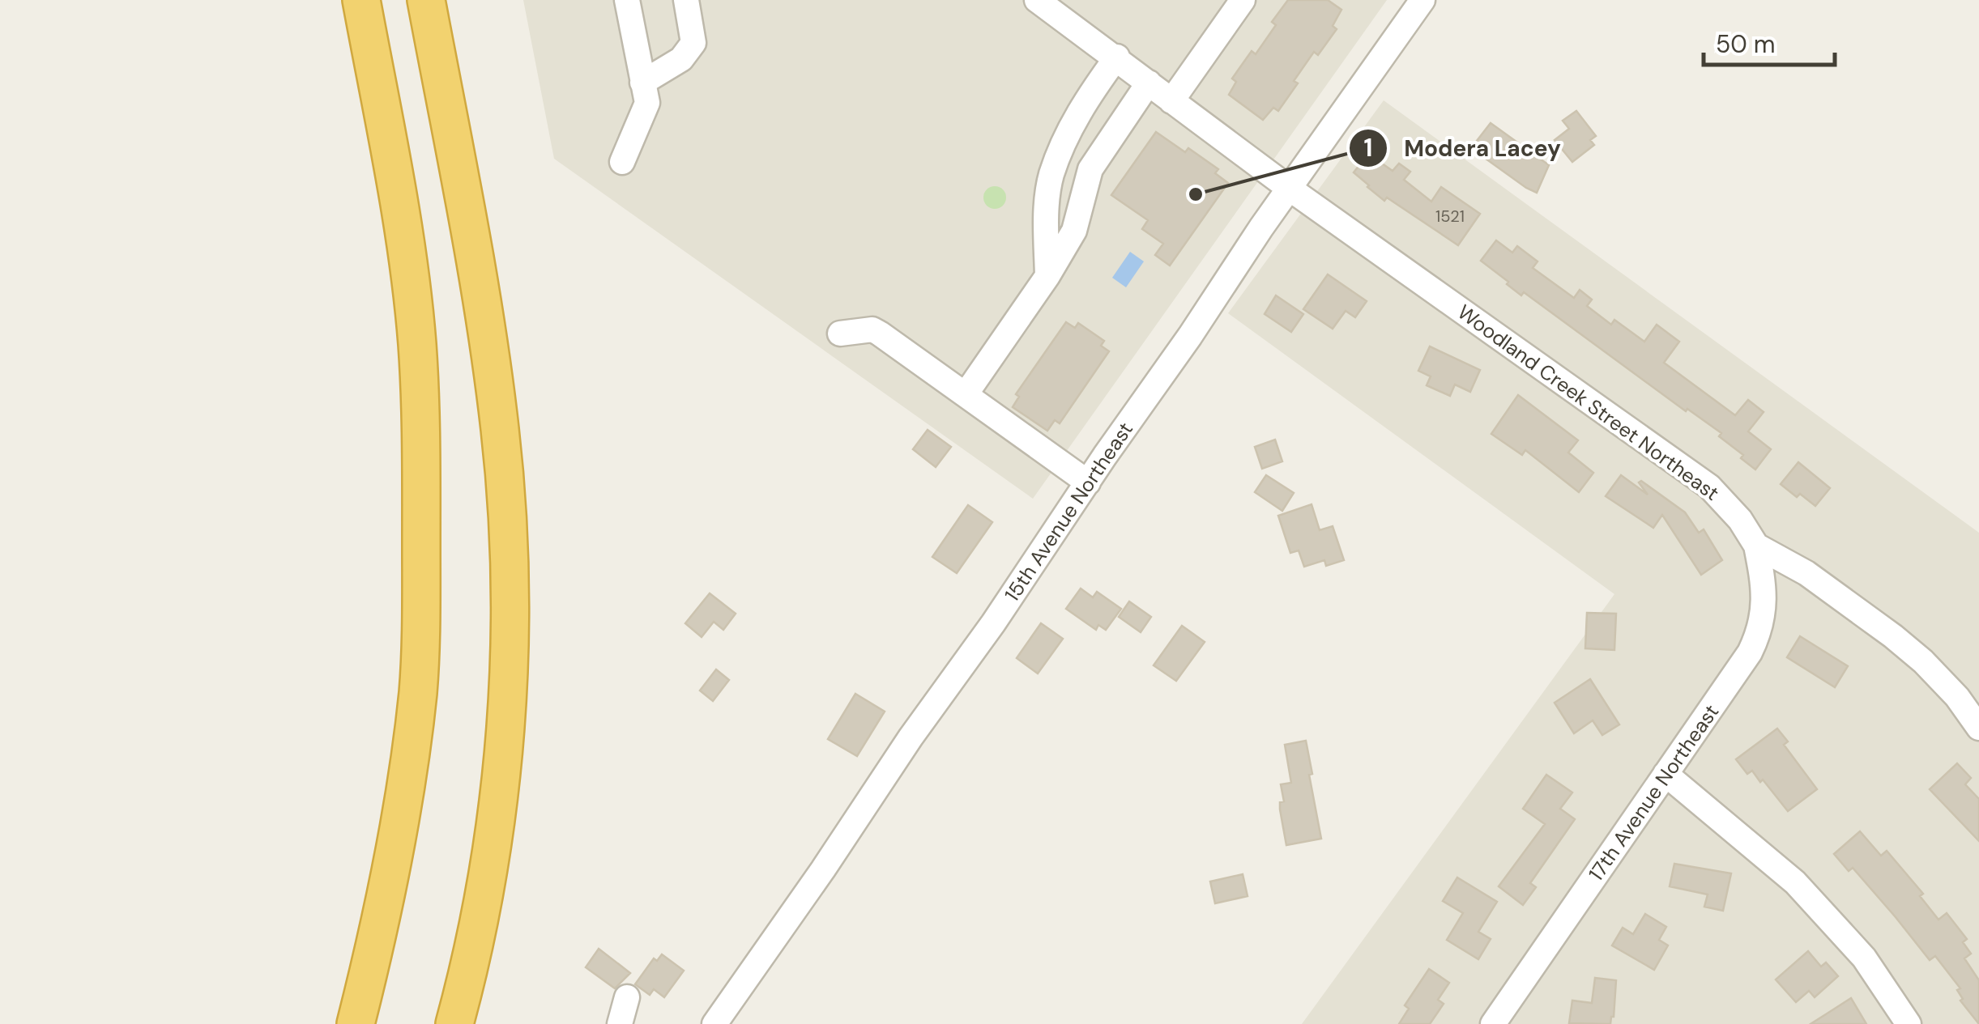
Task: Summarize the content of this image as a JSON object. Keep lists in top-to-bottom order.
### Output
{
  "streets": {
    "street": ["Woodland Creek Street Northeast", "15th Avenue Northeast", "17th Avenue Northeast"]
  },
  "crossings": [
    ["Woodland Creek Street Northeast", "15th Avenue Northeast"],
    ["Woodland Creek Street Northeast", "17th Avenue Northeast"]
  ],
  "places": ["Modera Lacey"],
  "house_numbers": ["1521"],
  "scale_bar": "50 m"
}
